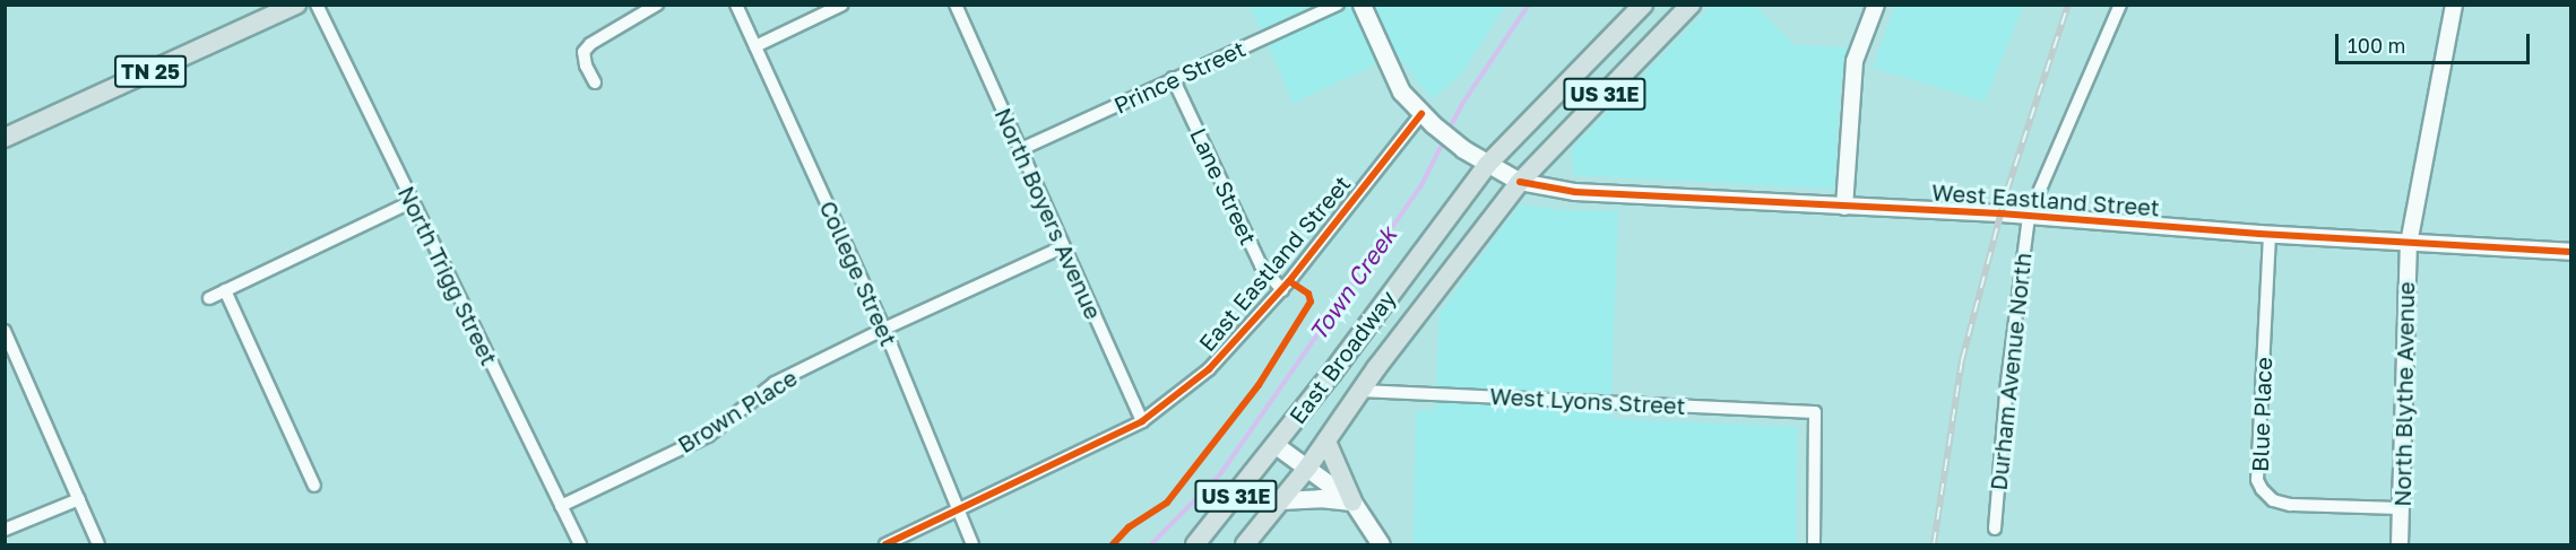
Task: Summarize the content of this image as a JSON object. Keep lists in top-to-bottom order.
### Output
{
  "streets": {
    "main road": ["TN 25", "US 31E", "East Broadway"],
    "street": [
      "Prince Street",
      "Lane Street",
      "West Eastland Street",
      "North Boyers Avenue",
      "East Eastland Street",
      "College Street",
      "North Trigg Street",
      "Durham Avenue North",
      "North Blythe Avenue",
      "West Lyons Street",
      "Brown Place",
      "Blue Place"
    ]
  },
  "crossings": [
    ["Prince Street", "Lane Street"],
    ["Prince Street", "North Boyers Avenue"],
    ["US 31E", "West Eastland Street"],
    ["US 31E", "East Broadway"],
    ["Lane Street", "East Eastland Street"],
    ["West Eastland Street", "East Broadway"],
    ["West Eastland Street", "Durham Avenue North"],
    ["West Eastland Street", "North Blythe Avenue"],
    ["West Eastland Street", "Blue Place"],
    ["North Boyers Avenue", "East Eastland Street"],
    ["North Boyers Avenue", "Brown Place"],
    ["East Eastland Street", "College Street"],
    ["College Street", "Brown Place"],
    ["North Trigg Street", "Brown Place"],
    ["East Broadway", "West Lyons Street"],
    ["North Blythe Avenue", "Blue Place"]
  ],
  "water": ["Town Creek"],
  "scale_bar": "100 m"
}
